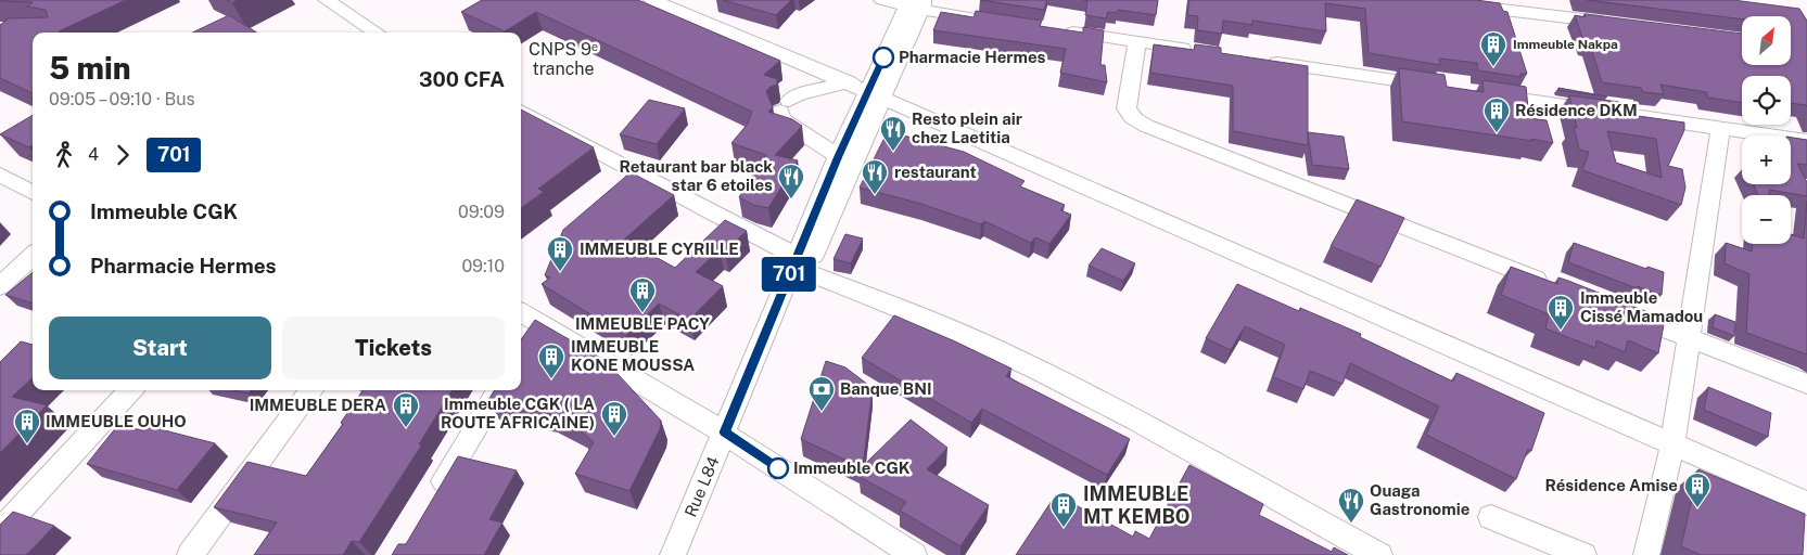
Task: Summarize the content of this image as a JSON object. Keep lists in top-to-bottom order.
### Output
{
  "streets": {
    "street": ["Rue L84"]
  },
  "districts": ["CNPS 9ᵉ tranche"],
  "places": {
    "other": ["Pharmacie Hermes", "Immeuble CGK"],
    "building": [
      "Immeuble Nakpa",
      "Résidence DKM",
      "IMMEUBLE CYRILLE",
      "IMMEUBLE PACY",
      "Immeuble Cissé Mamadou",
      "IMMEUBLE KONE MOUSSA",
      "IMMEUBLE DERA",
      "Immeuble CGK ( LA ROUTE AFRICAINE)",
      "IMMEUBLE OUHO",
      "Résidence Amise",
      "IMMEUBLE MT KEMBO"
    ],
    "restaurant": [
      "Resto plein air chez Laetitia",
      "restaurant",
      "Retaurant bar black star 6 etoiles",
      "Ouaga Gastronomie"
    ],
    "bank": ["Banque BNI"]
  },
  "lines": ["bus line 701"],
  "north": "top right",
  "page": {
    "on_map": "701",
    "map_buttons": ["+", "−"],
    "heading": ["5 min", "09:05 – 09:10 · Bus", "300 CFA"],
    "legs": ["4", "701"],
    "list": [
      {
        "name": "Immeuble CGK",
        "value": "09:09"
      },
      {
        "name": "Pharmacie Hermes",
        "value": "09:10"
      }
    ],
    "buttons": ["Start", "Tickets"]
  }
}
